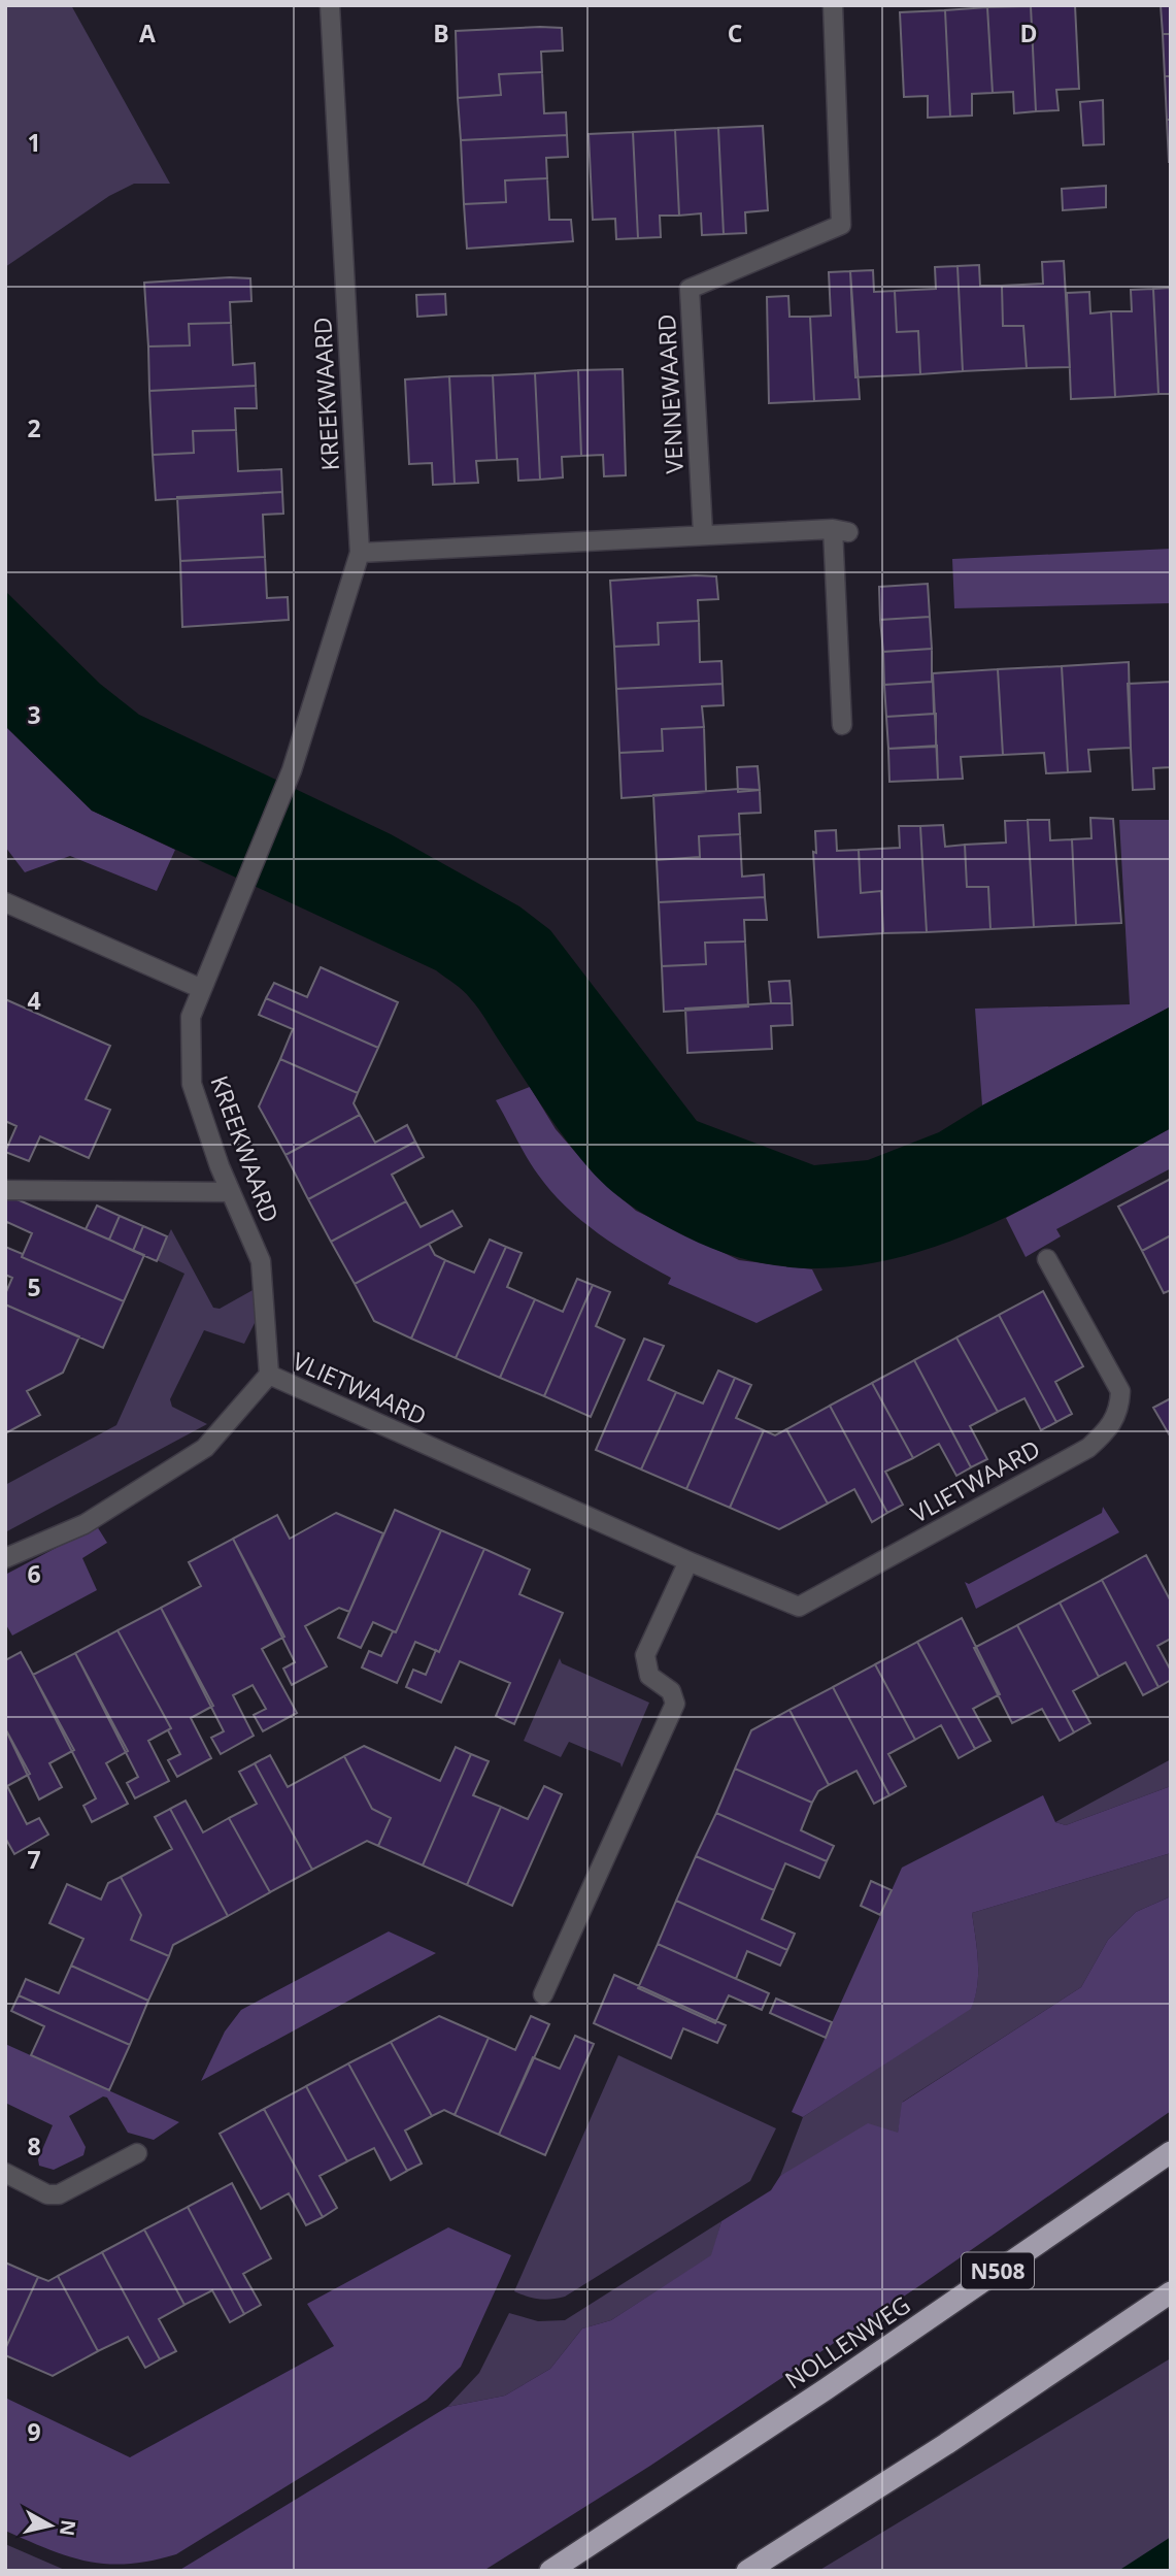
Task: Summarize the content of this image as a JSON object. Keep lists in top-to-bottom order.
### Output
{
  "streets": {
    "highway": ["N508", "NOLLENWEG"],
    "street": ["KREEKWAARD", "VENNEWAARD", "VLIETWAARD"]
  },
  "crossings": [
    ["KREEKWAARD", "VLIETWAARD"]
  ],
  "north": "right",
  "grid": {
    "columns": [
      "A",
      "B",
      "C",
      "D"
    ],
    "rows": [
      "1",
      "2",
      "3",
      "4",
      "5",
      "6",
      "7",
      "8",
      "9"
    ]
  }
}
